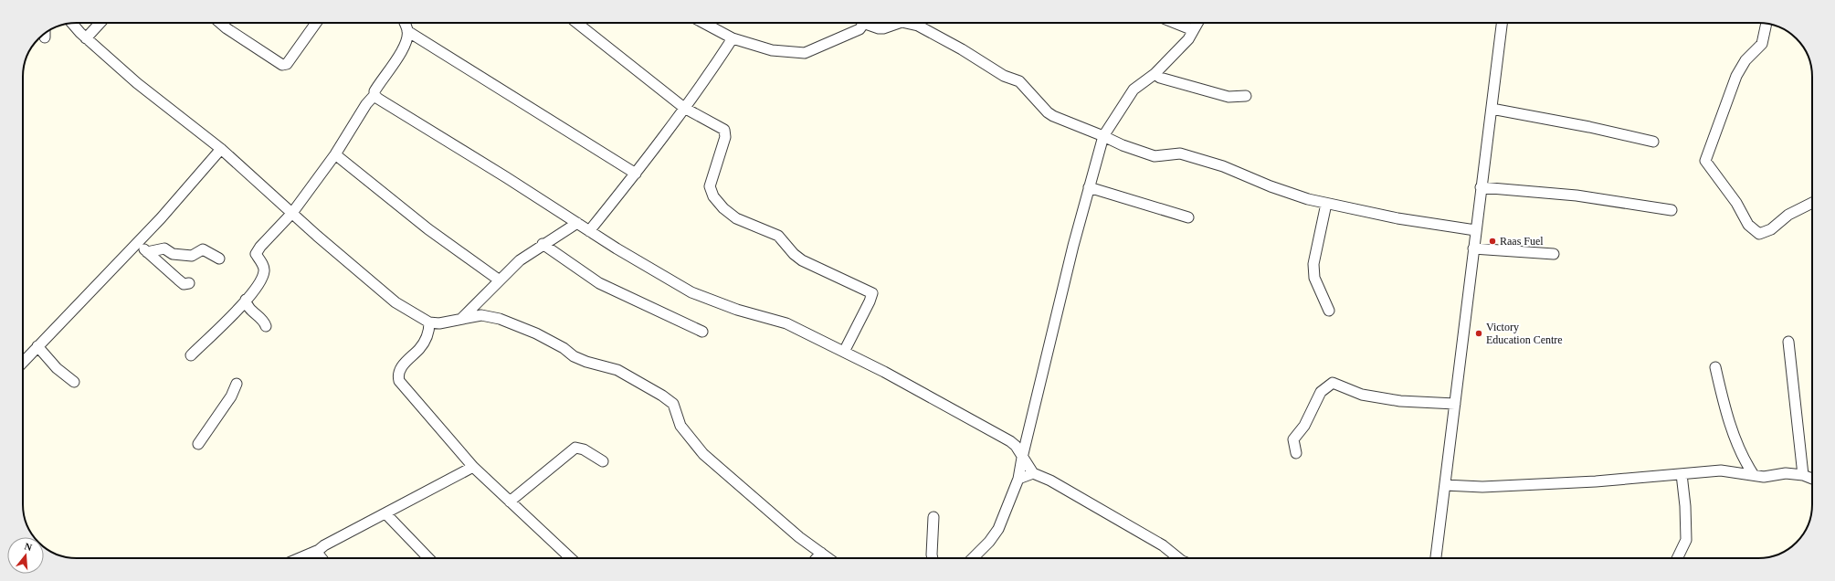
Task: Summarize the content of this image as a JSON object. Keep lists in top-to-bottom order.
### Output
{
  "places": ["Raas Fuel", "Victory Education Centre"],
  "north": "top"
}
